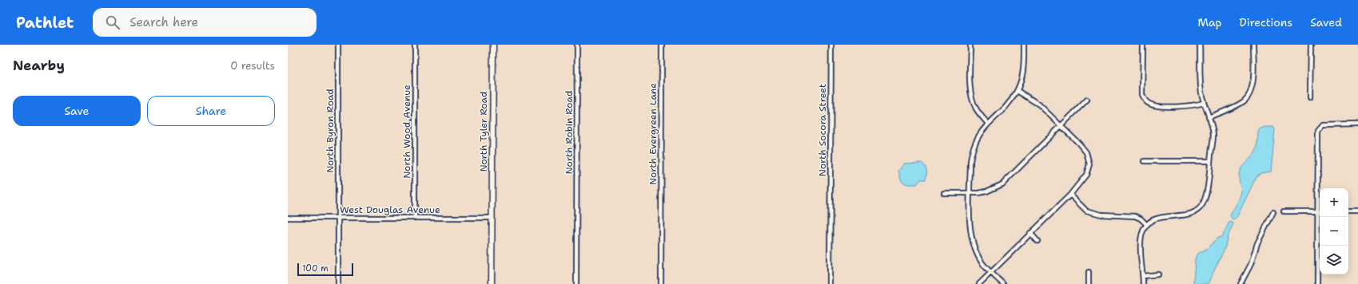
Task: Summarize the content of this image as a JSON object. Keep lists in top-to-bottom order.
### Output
{
  "streets": {
    "main road": ["North Tyler Road"],
    "street": [
      "North Socora Street",
      "North Byron Road",
      "North Wood Avenue",
      "North Robin Road",
      "North Evergreen Lane",
      "West Douglas Avenue"
    ]
  },
  "crossings": [
    ["North Byron Road", "West Douglas Avenue"],
    ["North Wood Avenue", "West Douglas Avenue"],
    ["North Tyler Road", "West Douglas Avenue"]
  ],
  "scale_bar": "100 m",
  "page": {
    "header": "Pathlet",
    "search": "Search here",
    "nav": ["Map", "Directions", "Saved"],
    "heading": ["Nearby", "0 results"],
    "buttons": ["Save", "Share"],
    "map_buttons": ["+", "−"],
    "scale": "100 m"
  }
}
